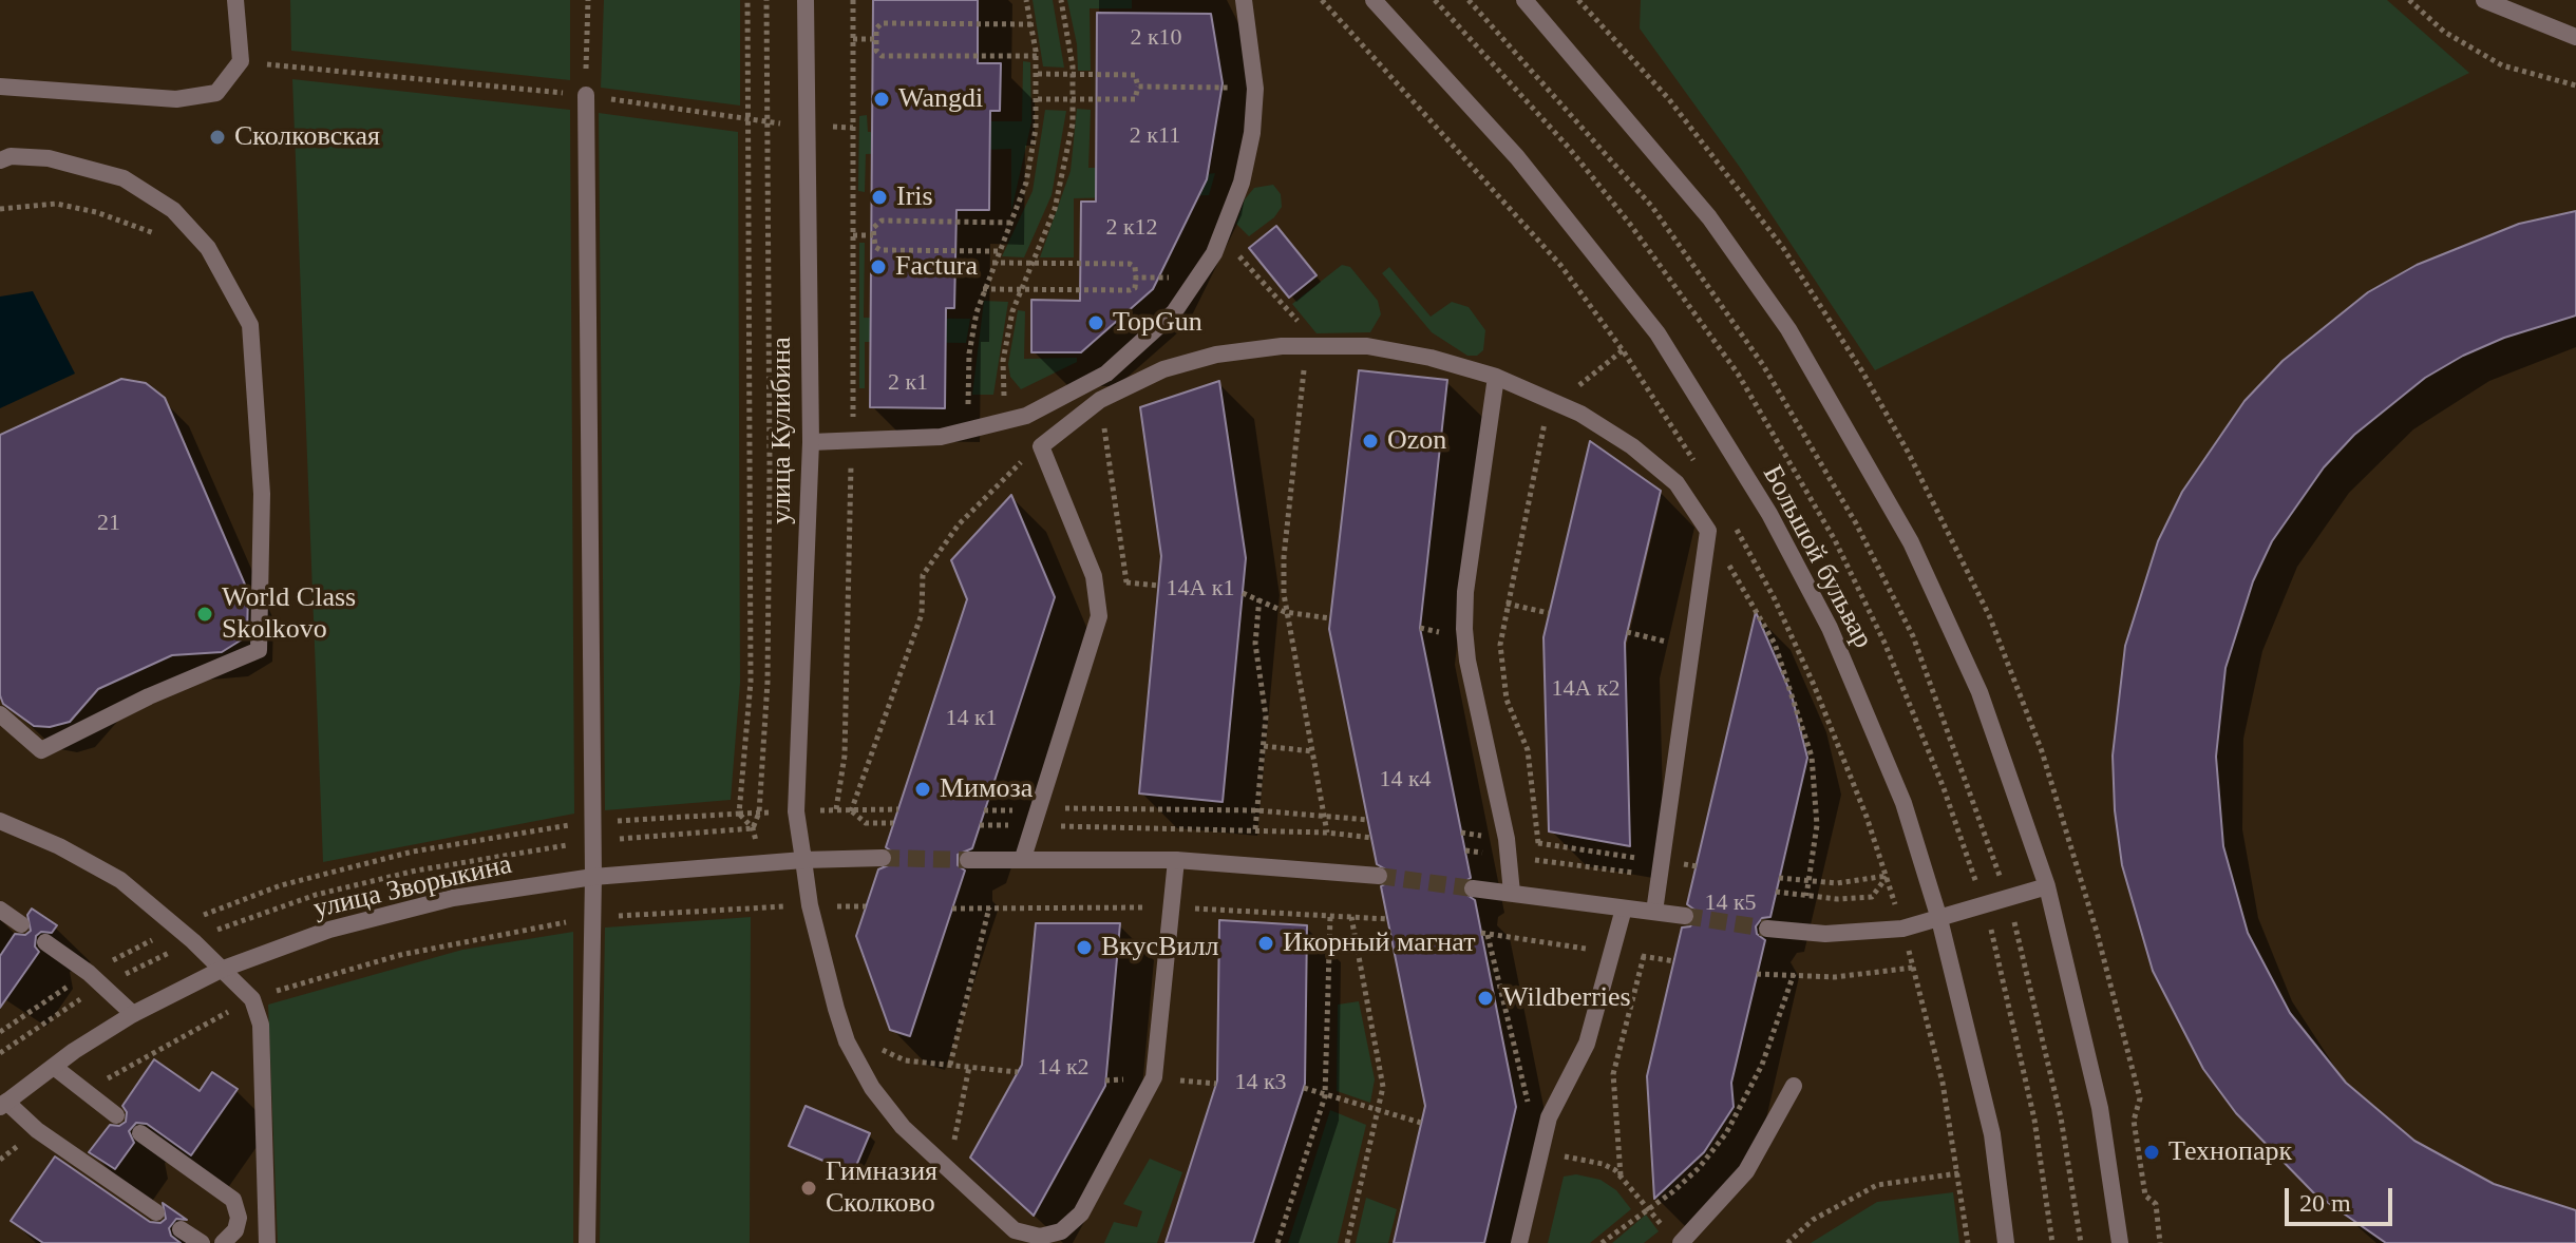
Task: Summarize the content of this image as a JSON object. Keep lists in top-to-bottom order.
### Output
{
  "streets": {
    "street": ["улица Кулибина", "Большой бульвар", "улица Зворыкина"]
  },
  "crossings": [
    ["улица Кулибина", "улица Зворыкина"]
  ],
  "places": [
    "Wangdi",
    "Сколковская",
    "Iris",
    "Factura",
    "TopGun",
    "Ozon",
    "World Class Skolkovo",
    "Мимоза",
    "Икорный магнат",
    "ВкусВилл",
    "Wildberries",
    "Технопарк",
    "Гимназия Сколково"
  ],
  "house_numbers": [
    "2 к10",
    "2 к11",
    "2 к12",
    "2 к1",
    "21",
    "14А к1",
    "14А к2",
    "14 к1",
    "14 к4",
    "14 к5",
    "14 к2",
    "14 к3"
  ],
  "scale_bar": "20 m"
}
